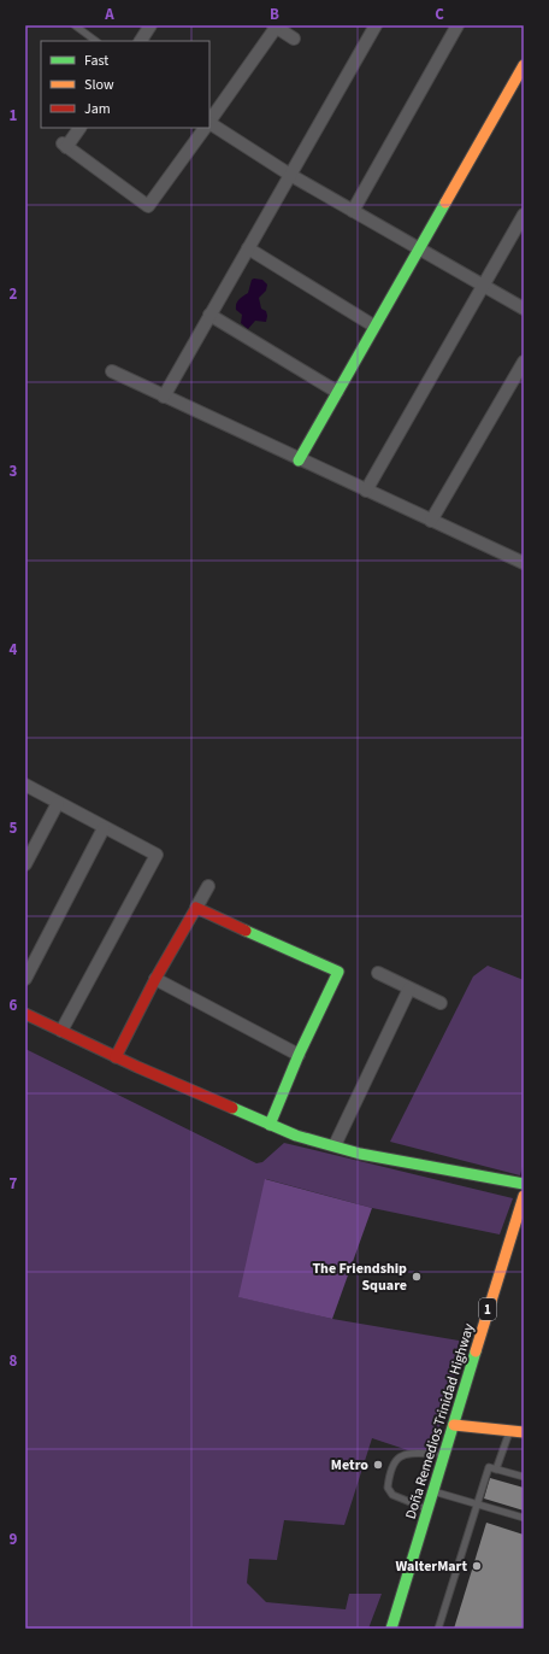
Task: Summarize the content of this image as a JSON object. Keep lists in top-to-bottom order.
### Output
{
  "streets": {
    "main road": ["1", "Doña Remedios Trinidad Highway"]
  },
  "places": ["The Friendship Square", "Metro", "WalterMart"],
  "legend": ["Fast", "Slow", "Jam"],
  "grid": {
    "columns": ["A", "B", "C"],
    "rows": [
      "1",
      "2",
      "3",
      "4",
      "5",
      "6",
      "7",
      "8",
      "9"
    ]
  }
}
